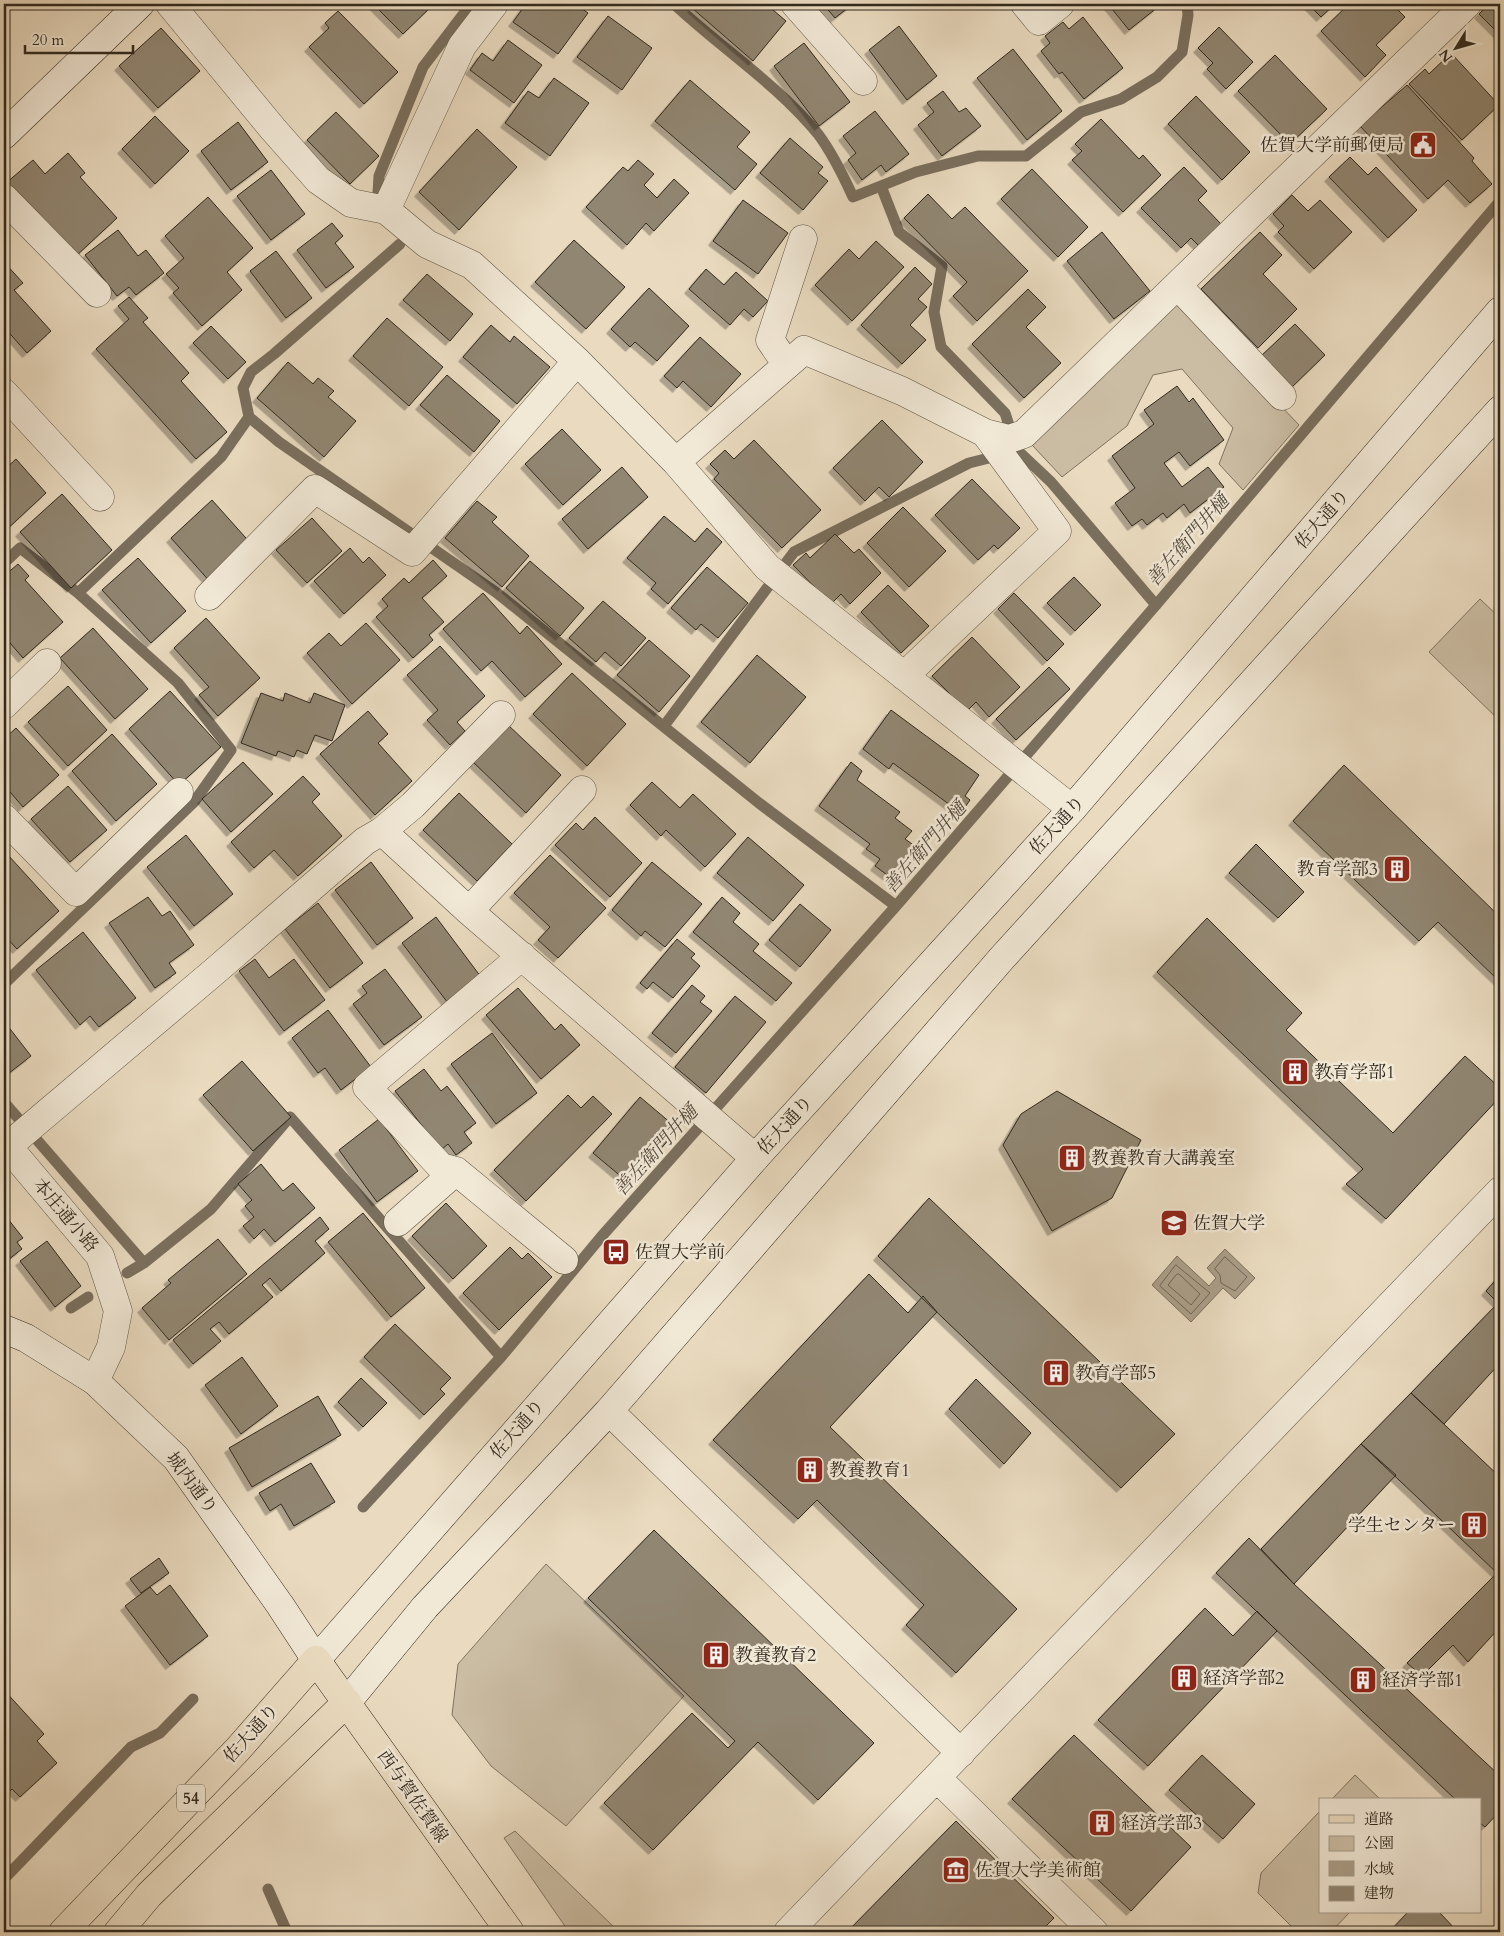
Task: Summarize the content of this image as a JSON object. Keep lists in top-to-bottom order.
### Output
{
  "streets": {
    "main road": ["佐大通り", "西与賀佐賀線", "54"],
    "street": ["本庄通小路", "城内通り"]
  },
  "crossings": [
    ["佐大通り", "城内通り"],
    ["佐大通り", "西与賀佐賀線"],
    ["本庄通小路", "城内通り"],
    ["城内通り", "西与賀佐賀線"],
    ["西与賀佐賀線", "54"]
  ],
  "water": ["善左衛門井樋"],
  "places": {
    "public building": ["佐賀大学前郵便局"],
    "building": [
      "教育学部3",
      "教育学部1",
      "教養教育大講義室",
      "教育学部5",
      "教養教育1",
      "学生センター",
      "教養教育2",
      "経済学部2",
      "経済学部1",
      "経済学部3"
    ],
    "school or university": ["佐賀大学"],
    "bus stop": ["佐賀大学前"],
    "museum": ["佐賀大学美術館"]
  },
  "legend": [
    "道路",
    "公園",
    "水域",
    "建物"
  ],
  "scale_bar": "20 m",
  "north": "bottom left"
}
